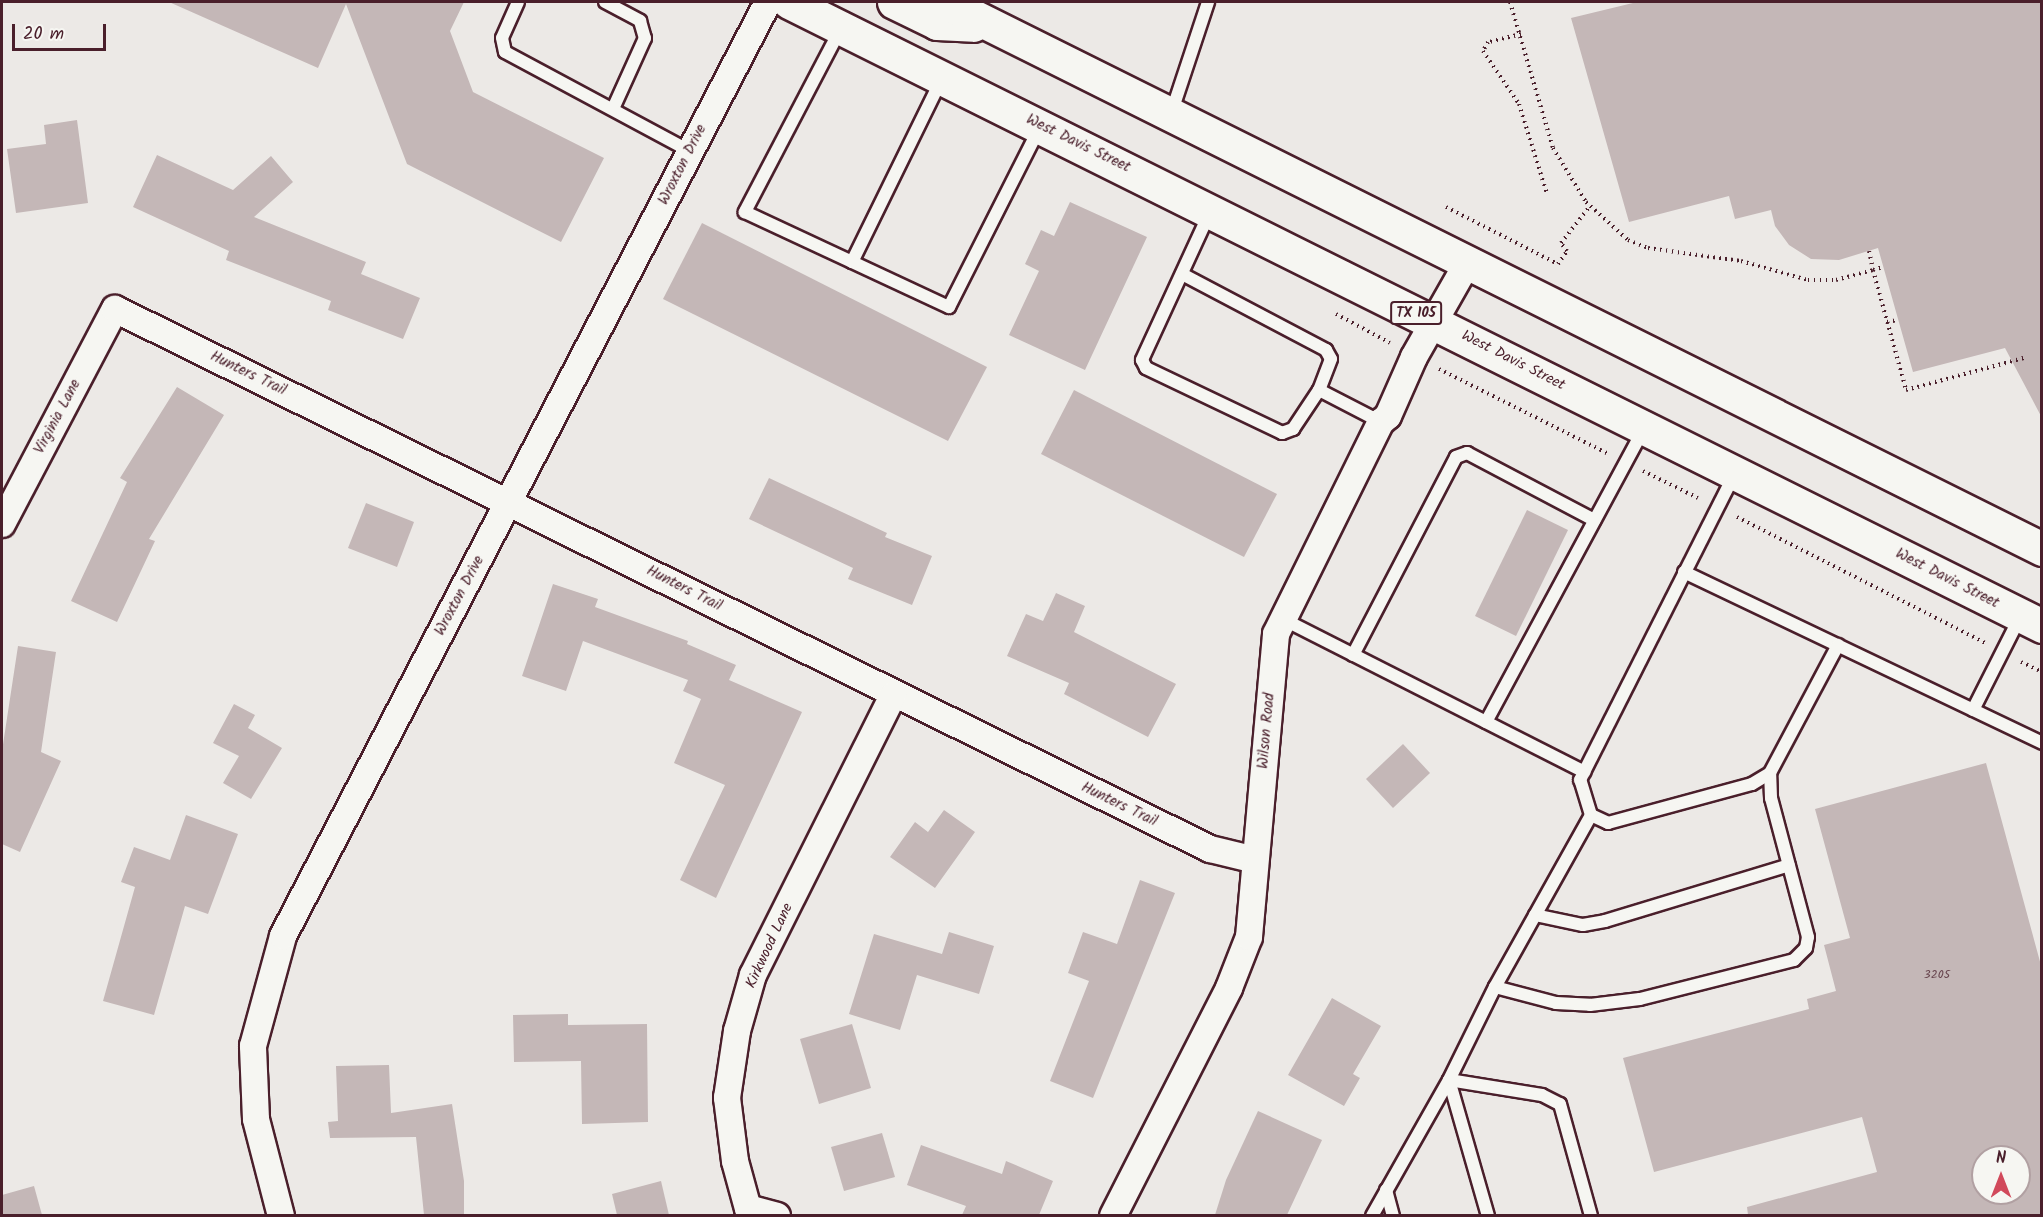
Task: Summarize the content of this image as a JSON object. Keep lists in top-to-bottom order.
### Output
{
  "streets": {
    "main road": ["West Davis Street", "TX 105"],
    "street": [
      "Wroxton Drive",
      "Hunters Trail",
      "Virginia Lane",
      "Wilson Road",
      "Kirkwood Lane"
    ]
  },
  "crossings": [
    ["West Davis Street", "Wilson Road"],
    ["Wroxton Drive", "Hunters Trail"],
    ["Hunters Trail", "Virginia Lane"],
    ["Hunters Trail", "Wilson Road"],
    ["Hunters Trail", "Kirkwood Lane"]
  ],
  "house_numbers": ["3205"],
  "scale_bar": "20 m",
  "north": "top"
}
